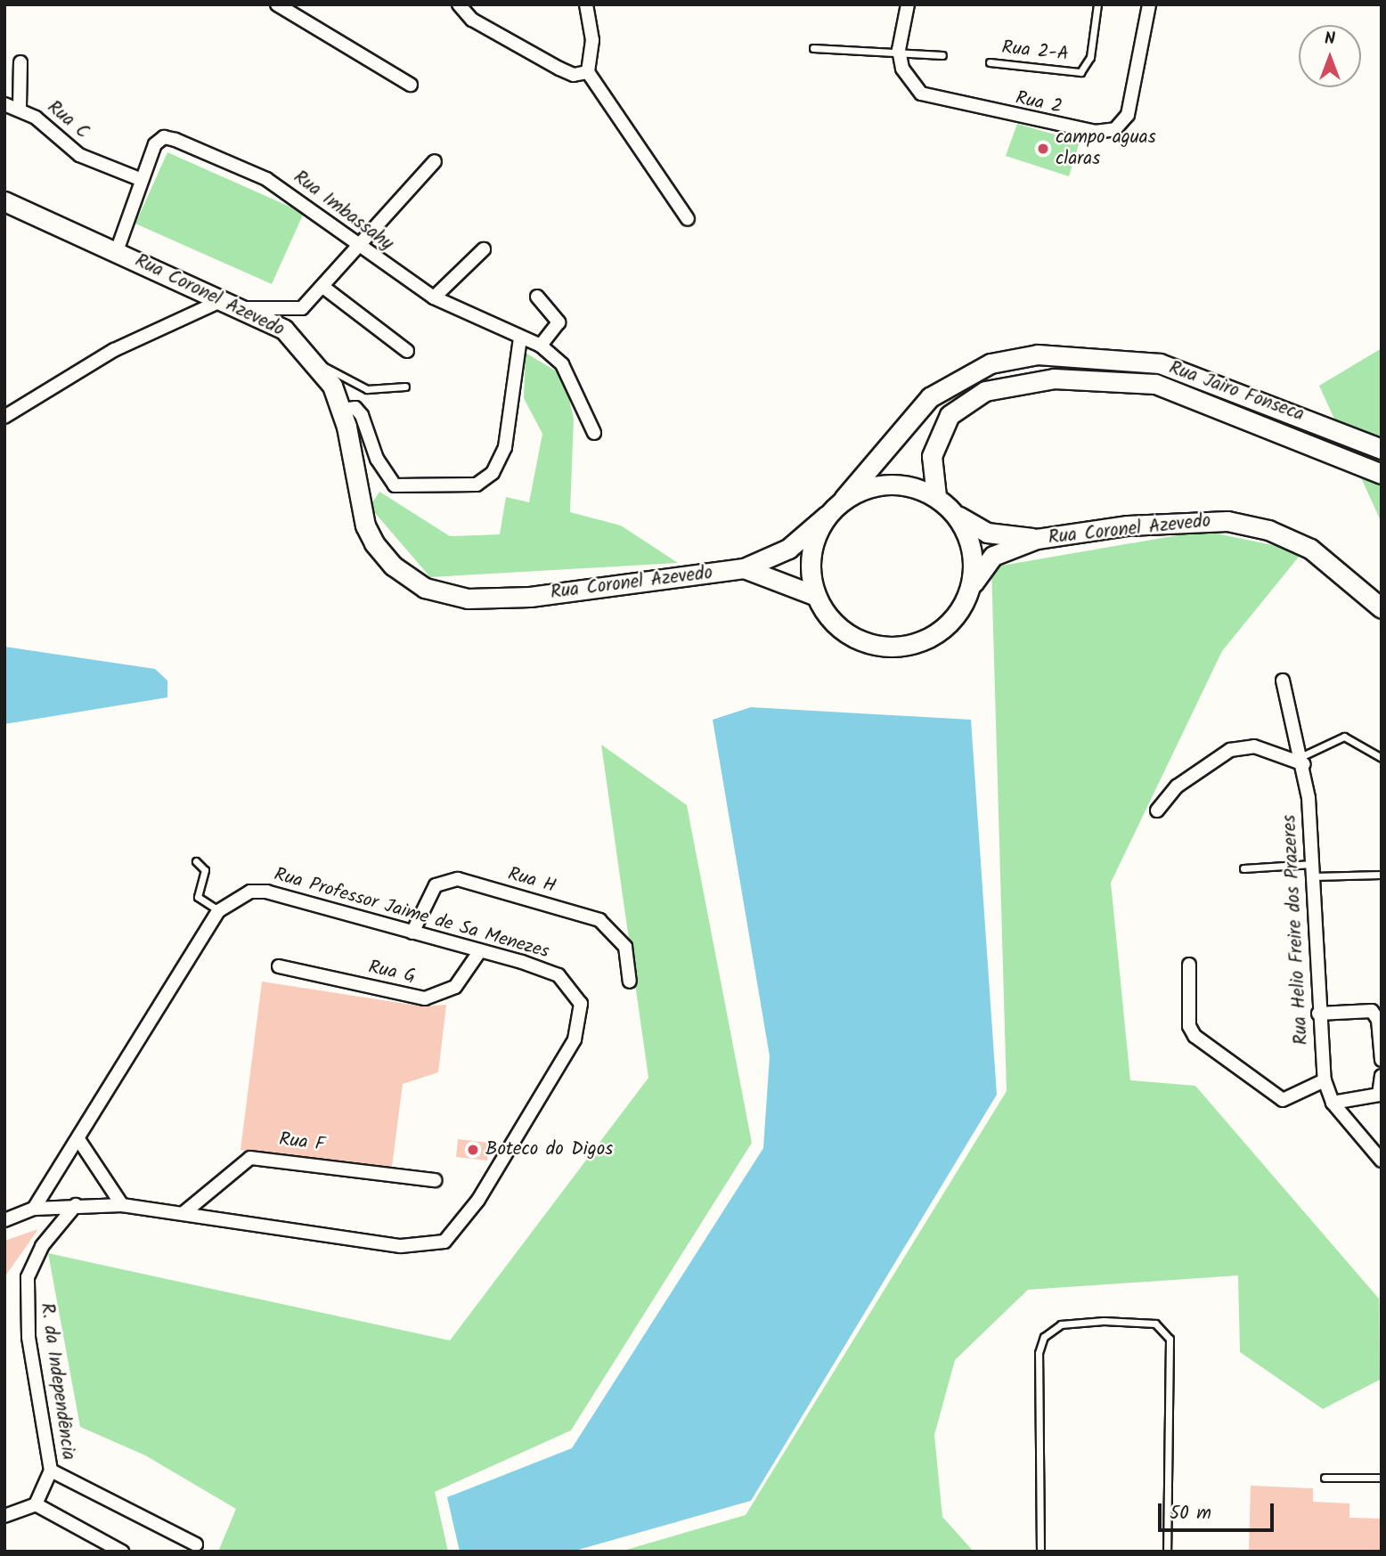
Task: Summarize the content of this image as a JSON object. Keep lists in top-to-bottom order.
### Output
{
  "streets": {
    "main road": ["Rua Coronel Azevedo", "Rua Jairo Fonseca"],
    "street": [
      "Rua 2",
      "Rua C",
      "Rua Imbassahy",
      "Rua H",
      "Rua Professor Jaime de Sa Menezes",
      "Rua Helio Freire dos Prazeres",
      "Rua G",
      "Rua F",
      "R. da Independência"
    ],
    "lane": ["Rua 2-A"]
  },
  "crossings": [
    ["Rua C", "Rua Imbassahy"],
    ["Rua Imbassahy", "Rua Coronel Azevedo"],
    ["Rua H", "Rua Professor Jaime de Sa Menezes"],
    ["Rua Professor Jaime de Sa Menezes", "Rua G"],
    ["Rua Professor Jaime de Sa Menezes", "Rua F"],
    ["Rua Professor Jaime de Sa Menezes", "R. da Independência"]
  ],
  "places": ["campo aguas claras", "Boteco do Digos"],
  "scale_bar": "50 m",
  "north": "top"
}
